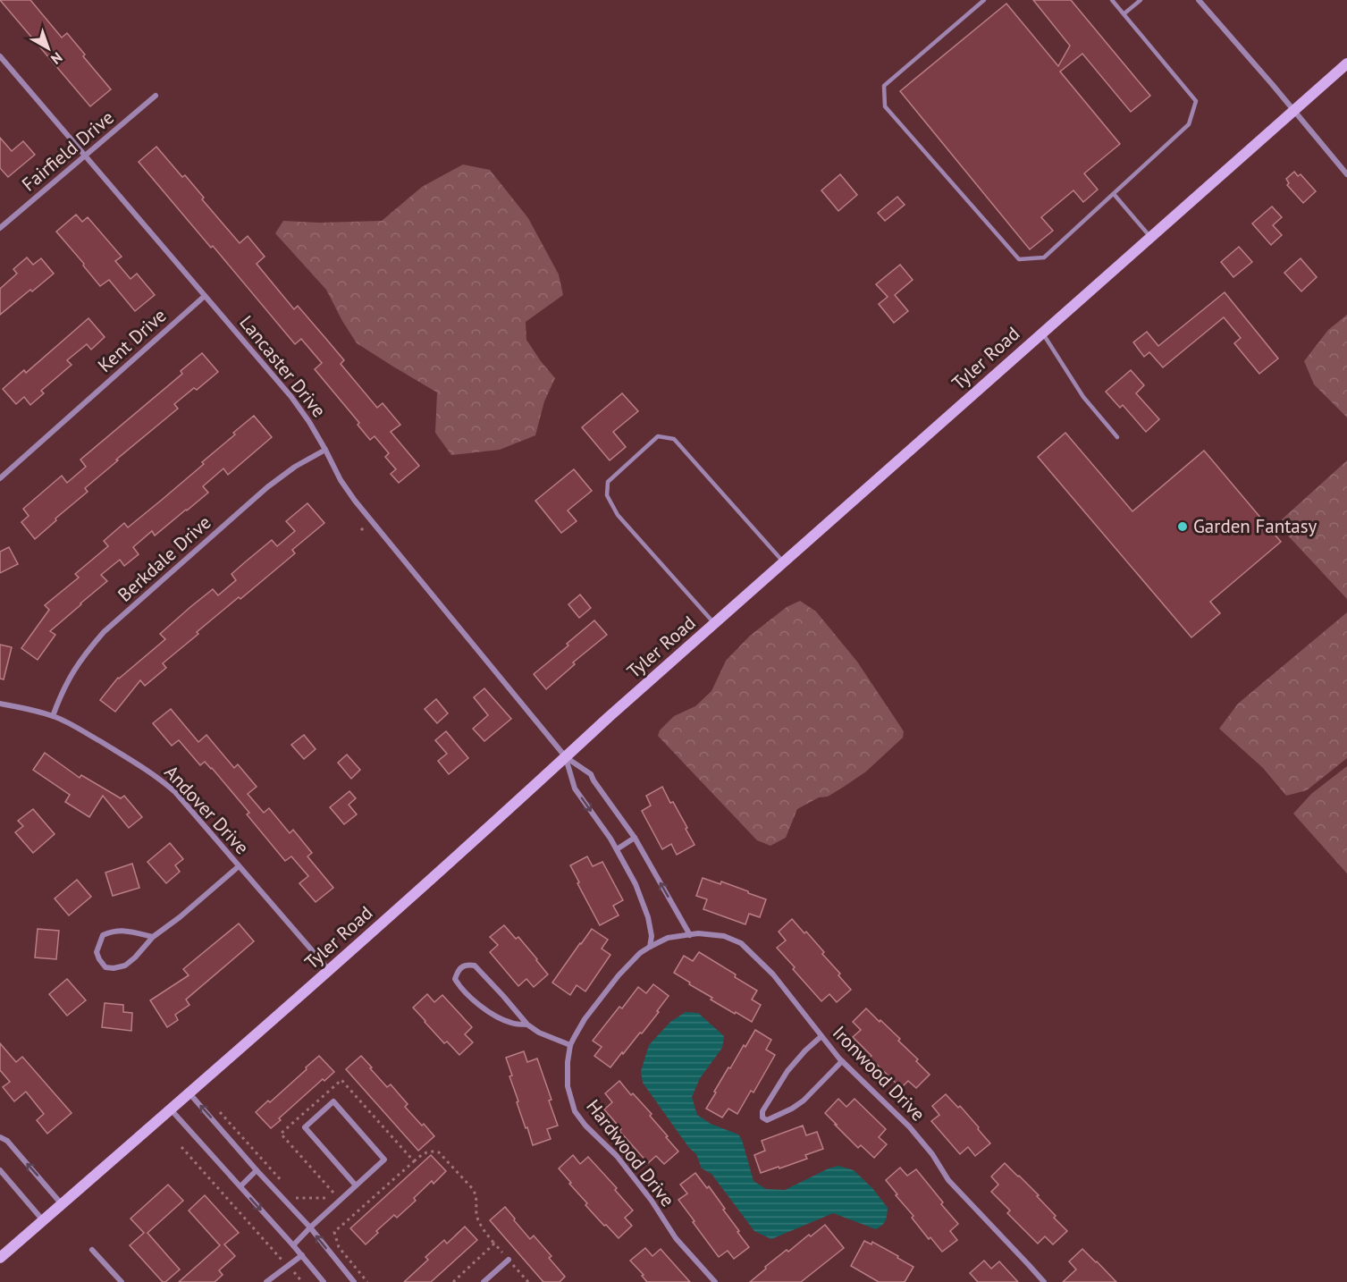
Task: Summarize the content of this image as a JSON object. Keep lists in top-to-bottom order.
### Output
{
  "streets": {
    "street": [
      "Fairfield Drive",
      "Kent Drive",
      "Tyler Road",
      "Lancaster Drive",
      "Berkdale Drive",
      "Andover Drive",
      "Ironwood Drive",
      "Hardwood Drive"
    ]
  },
  "crossings": [
    ["Fairfield Drive", "Lancaster Drive"],
    ["Kent Drive", "Lancaster Drive"],
    ["Tyler Road", "Lancaster Drive"],
    ["Tyler Road", "Andover Drive"],
    ["Lancaster Drive", "Berkdale Drive"],
    ["Berkdale Drive", "Andover Drive"],
    ["Ironwood Drive", "Hardwood Drive"]
  ],
  "places": ["Garden Fantasy"],
  "north": "bottom right"
}
